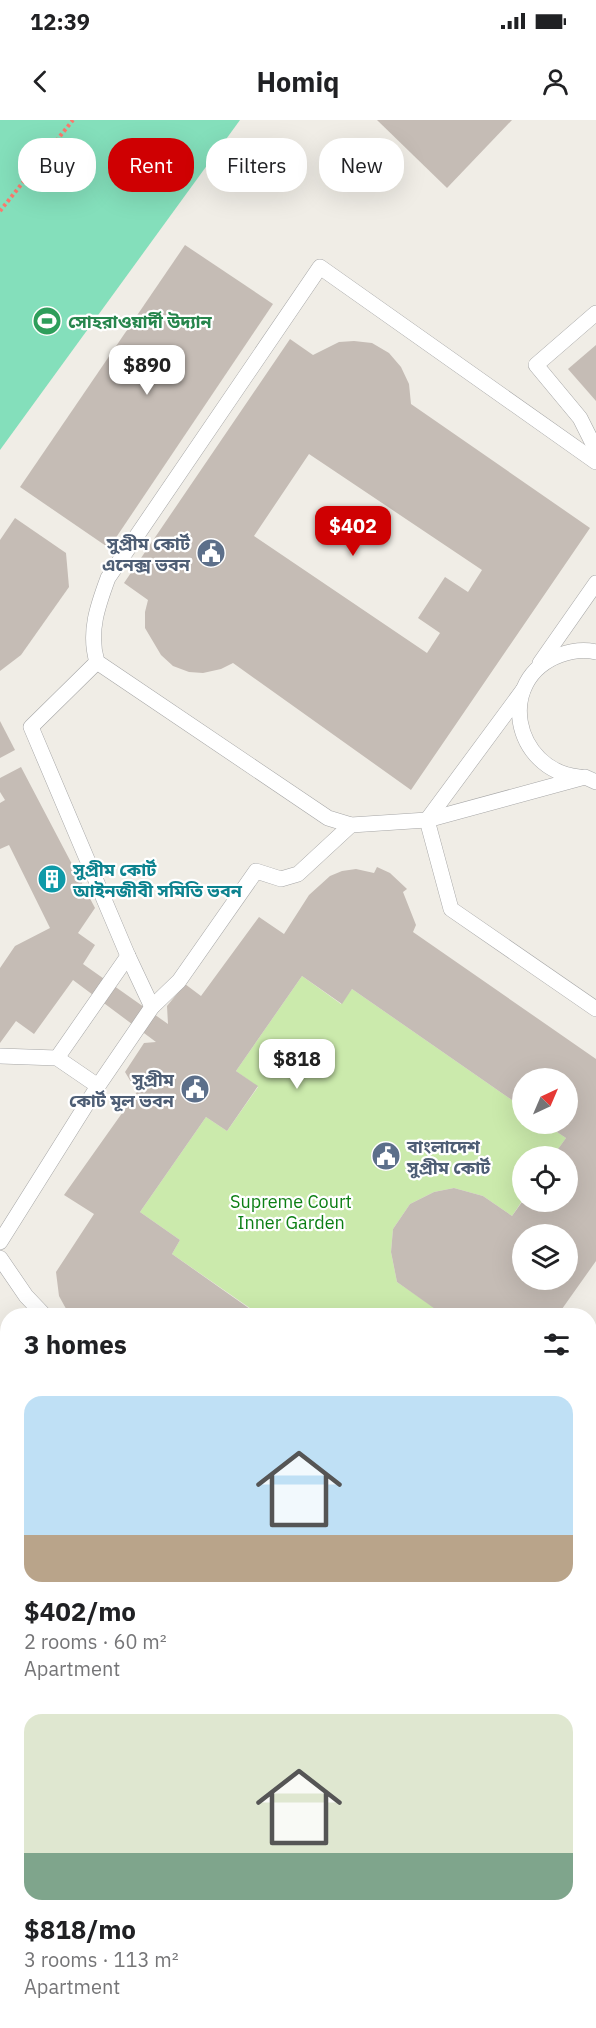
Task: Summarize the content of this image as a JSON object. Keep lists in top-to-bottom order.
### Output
{
  "parks": ["Supreme Court Inner Garden"],
  "places": {
    "sports": ["সোহরাওয়ার্দী উদ্যান"],
    "public building": ["সুপ্রীম কোর্ট এনেক্স ভবন", "সুপ্রীম কোর্ট মূল ভবন", "বাংলাদেশ সুপ্রীম কোর্ট"],
    "building": ["সুপ্রীম কোর্ট আইনজীবী সমিতি ভবন"]
  },
  "north": "top right",
  "page": {
    "status": "12:39",
    "header": "Homiq",
    "chip": [
      "Buy",
      "Rent",
      "Filters",
      "New"
    ],
    "price": ["$890", "$402", "$818"],
    "heading": "3 homes",
    "list": [
      {
        "name": "$402/mo",
        "note": "2 rooms · 60 m² · Apartment"
      },
      {
        "name": "$818/mo",
        "note": "3 rooms · 113 m² · Apartment"
      }
    ]
  }
}
